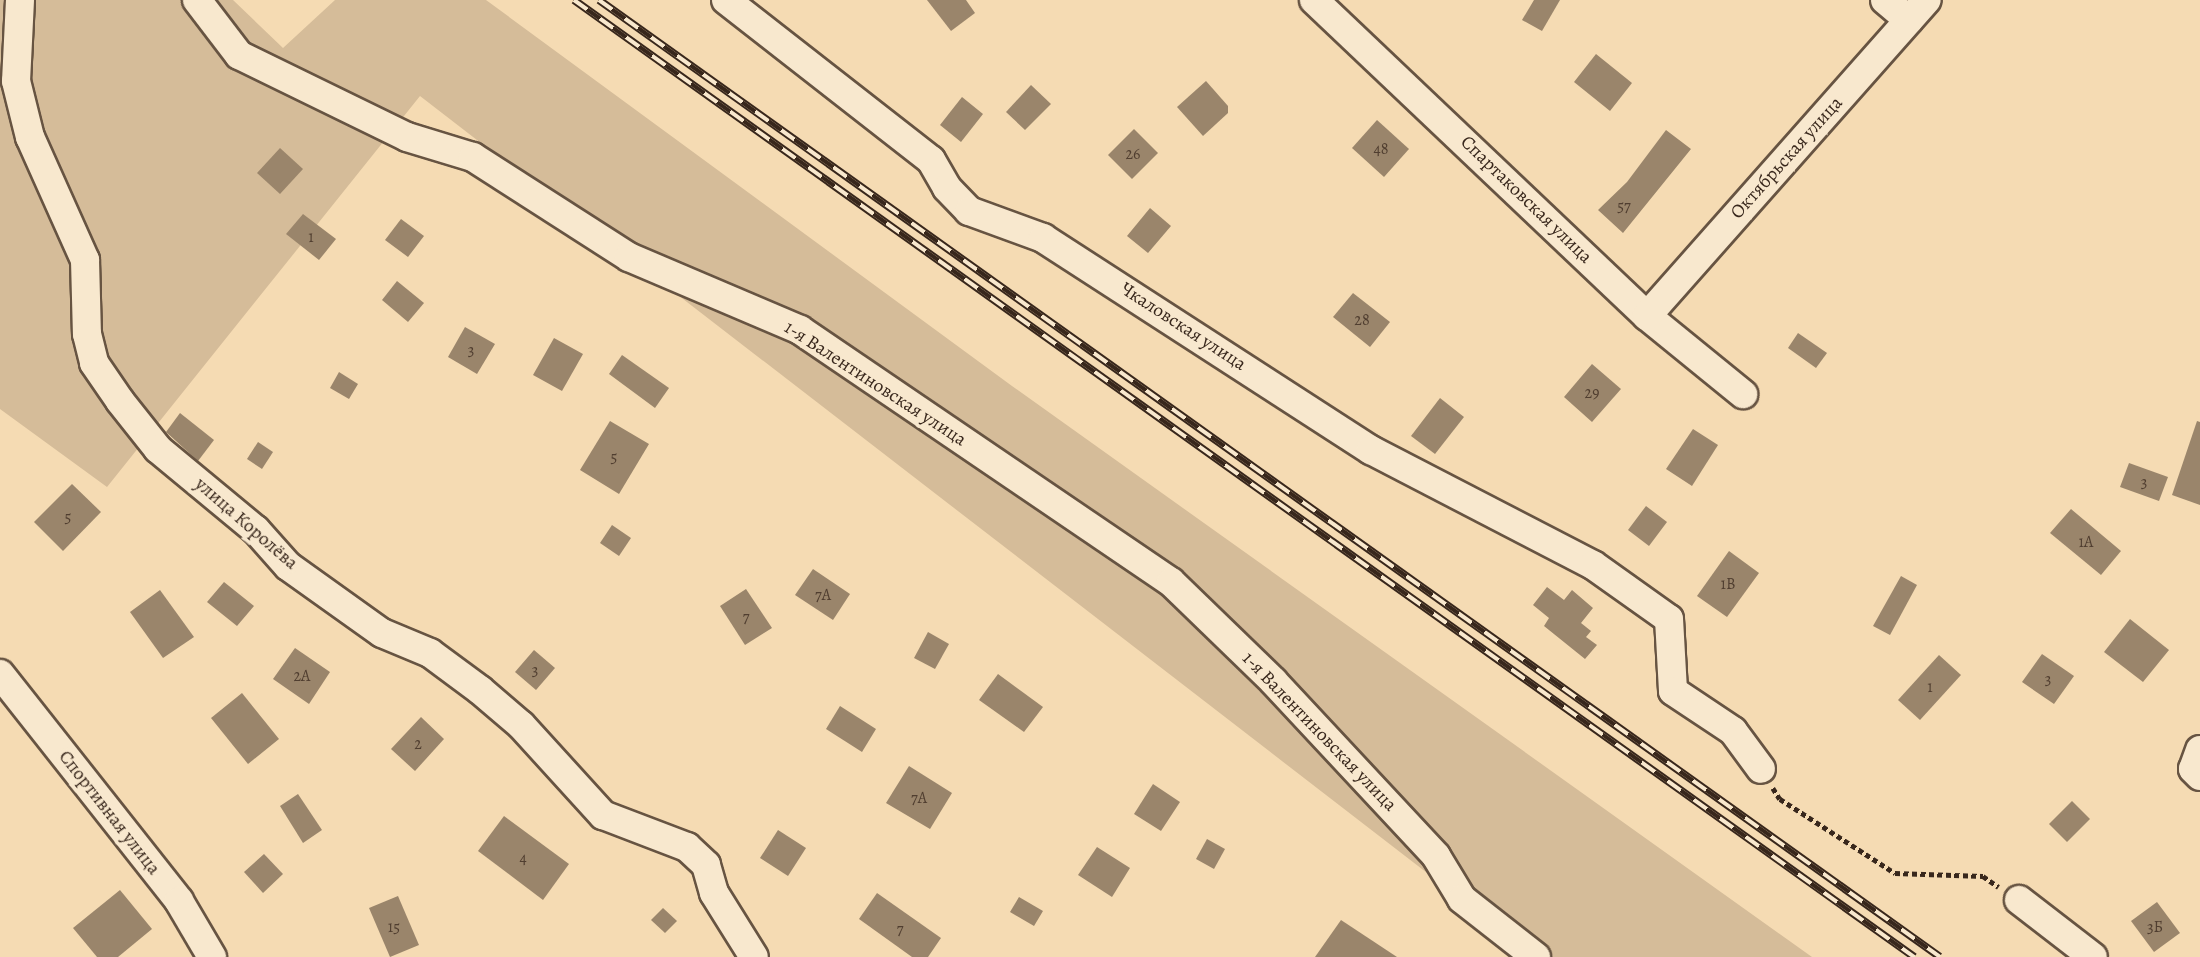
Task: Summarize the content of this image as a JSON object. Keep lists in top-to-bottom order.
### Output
{
  "streets": {
    "street": [
      "Октябрьская улица",
      "Спартаковская улица",
      "Чкаловская улица",
      "1-я Валентиновская улица",
      "улица Королёва",
      "Спортивная улица"
    ]
  },
  "crossings": [
    ["Октябрьская улица", "Спартаковская улица"]
  ],
  "house_numbers": [
    "48",
    "26",
    "57",
    "1",
    "28",
    "3",
    "29",
    "5",
    "3",
    "5",
    "1А",
    "1В",
    "7А",
    "7",
    "3",
    "2А",
    "3",
    "1",
    "2",
    "7А",
    "4",
    "15",
    "3Б",
    "7"
  ]
}
